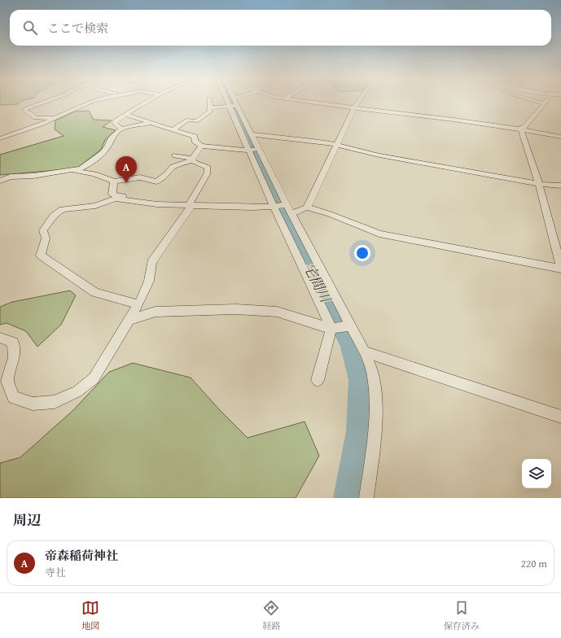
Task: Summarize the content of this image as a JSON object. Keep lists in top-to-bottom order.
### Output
{
  "water": ["宅間川"],
  "page": {
    "search": "ここで検索",
    "pins": "A",
    "heading": "周辺",
    "list": [
      {
        "mark": "A",
        "name": "帝森稲荷神社",
        "note": "寺社",
        "value": "220 m"
      }
    ],
    "nav": ["地図", "経路", "保存済み"]
  }
}
